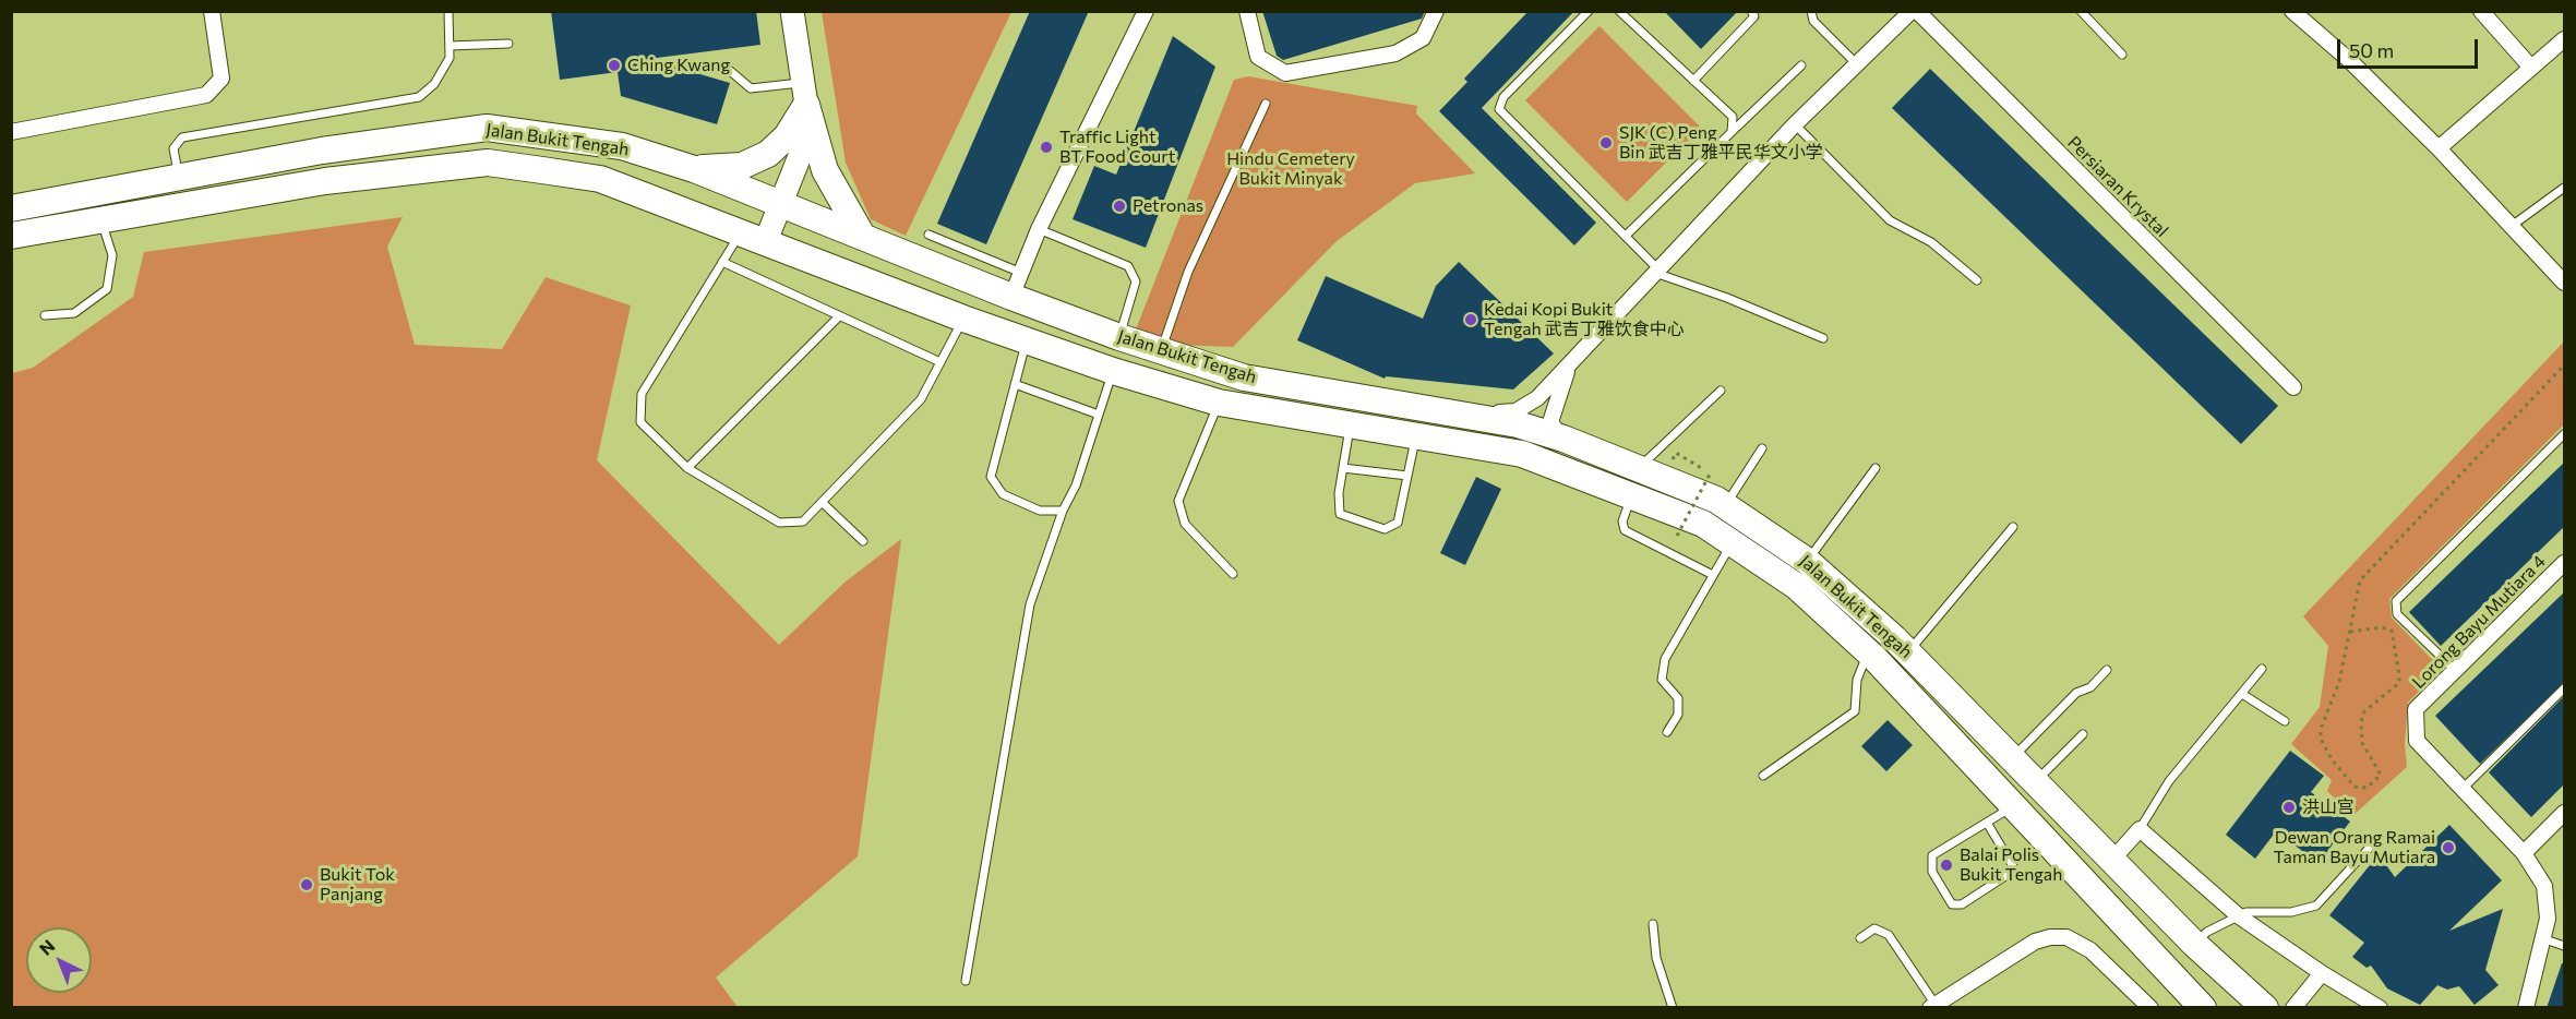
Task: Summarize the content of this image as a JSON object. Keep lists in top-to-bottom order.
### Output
{
  "streets": {
    "highway": ["Jalan Bukit Tengah"],
    "street": ["Persiaran Krystal", "Lorong Bayu Mutiara 4"]
  },
  "parks": ["Hindu Cemetery Bukit Minyak"],
  "places": [
    "Ching Kwang",
    "SJK (C) Peng Bin 武吉丁雅平民华文小学",
    "Traffic Light BT Food Court",
    "Petronas",
    "Kedai Kopi Bukit Tengah 武吉丁雅饮食中心",
    "洪山宫",
    "Dewan Orang Ramai Taman Bayu Mutiara",
    "Balai Polis Bukit Tengah",
    "Bukit Tok Panjang"
  ],
  "scale_bar": "50 m",
  "north": "top left"
}
